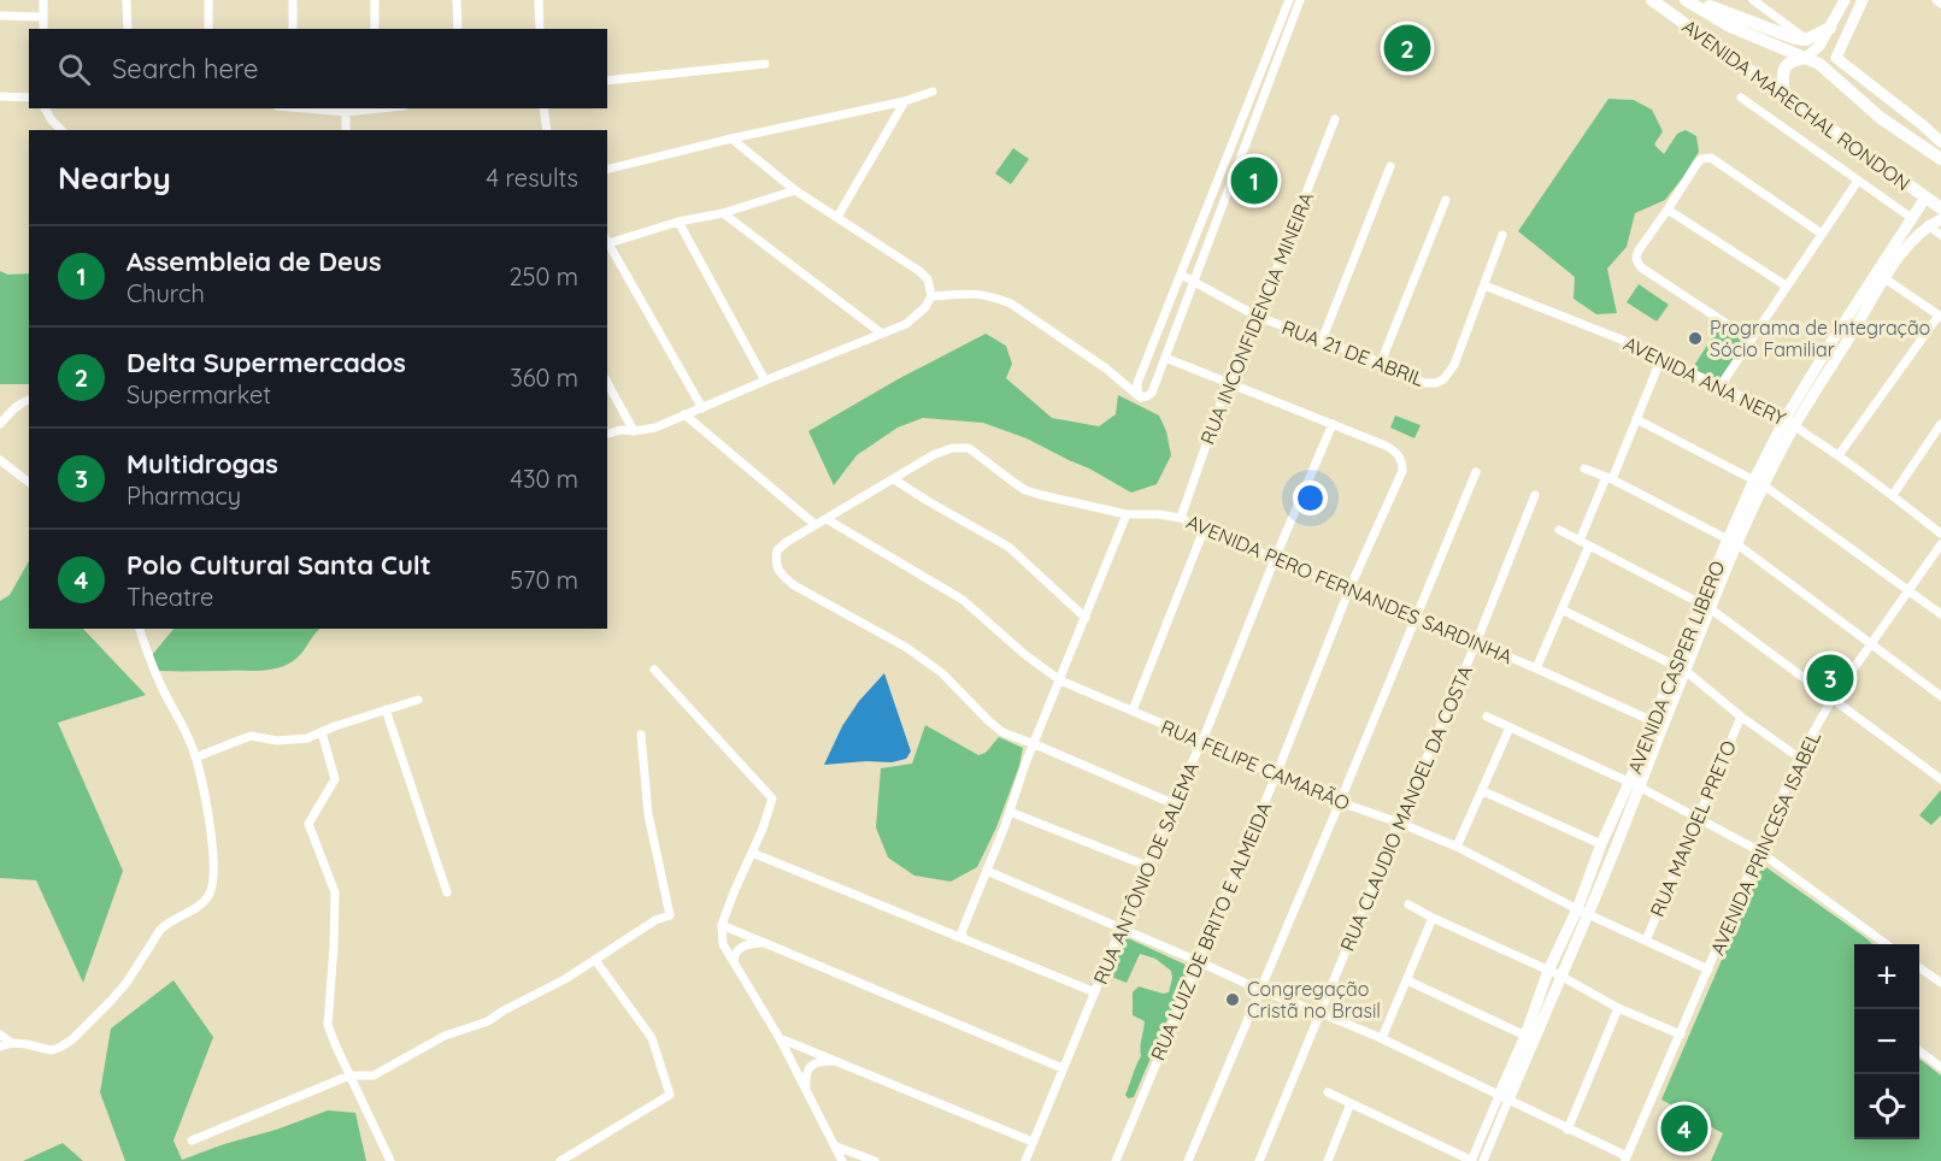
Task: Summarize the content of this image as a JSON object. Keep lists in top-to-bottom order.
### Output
{
  "streets": {
    "main road": ["AVENIDA MARECHAL RONDON"],
    "street": [
      "RUA INCONFIDENCIA MINEIRA",
      "RUA 21 DE ABRIL",
      "AVENIDA ANA NERY",
      "AVENIDA PERO FERNANDES SARDINHA",
      "AVENIDA CASPER LIBERO",
      "RUA FELIPE CAMARÃO",
      "RUA CLAUDIO MANOEL DA COSTA",
      "RUA MANOEL PRETO",
      "AVENIDA PRINCESA ISABEL",
      "RUA ANTÔNIO DE SALEMA",
      "RUA LUIZ DE BRITO E ALMEIDA"
    ]
  },
  "crossings": [
    ["AVENIDA MARECHAL RONDON", "AVENIDA CASPER LIBERO"],
    ["RUA INCONFIDENCIA MINEIRA", "RUA 21 DE ABRIL"],
    ["RUA INCONFIDENCIA MINEIRA", "AVENIDA PERO FERNANDES SARDINHA"],
    ["RUA 21 DE ABRIL", "AVENIDA ANA NERY"],
    ["AVENIDA ANA NERY", "AVENIDA CASPER LIBERO"],
    ["AVENIDA PERO FERNANDES SARDINHA", "AVENIDA CASPER LIBERO"],
    ["AVENIDA PERO FERNANDES SARDINHA", "RUA CLAUDIO MANOEL DA COSTA"],
    ["AVENIDA PERO FERNANDES SARDINHA", "RUA ANTÔNIO DE SALEMA"],
    ["AVENIDA PERO FERNANDES SARDINHA", "RUA LUIZ DE BRITO E ALMEIDA"],
    ["AVENIDA CASPER LIBERO", "RUA FELIPE CAMARÃO"],
    ["RUA FELIPE CAMARÃO", "RUA CLAUDIO MANOEL DA COSTA"],
    ["RUA FELIPE CAMARÃO", "RUA MANOEL PRETO"],
    ["RUA FELIPE CAMARÃO", "AVENIDA PRINCESA ISABEL"],
    ["RUA FELIPE CAMARÃO", "RUA ANTÔNIO DE SALEMA"],
    ["RUA FELIPE CAMARÃO", "RUA LUIZ DE BRITO E ALMEIDA"],
    ["RUA ANTÔNIO DE SALEMA", "RUA LUIZ DE BRITO E ALMEIDA"]
  ],
  "places": ["Programa de Integração Sócio Familiar", "Congregação Cristã no Brasil"],
  "page": {
    "pins": [
      "2",
      "1",
      "3",
      "4"
    ],
    "search": "Search here",
    "heading": ["Nearby", "4 results"],
    "list": [
      {
        "mark": "1",
        "name": "Assembleia de Deus",
        "note": "Church",
        "value": "250 m"
      },
      {
        "mark": "2",
        "name": "Delta Supermercados",
        "note": "Supermarket",
        "value": "360 m"
      },
      {
        "mark": "3",
        "name": "Multidrogas",
        "note": "Pharmacy",
        "value": "430 m"
      },
      {
        "mark": "4",
        "name": "Polo Cultural Santa Cult",
        "note": "Theatre",
        "value": "570 m"
      }
    ],
    "map_buttons": ["+", "−"]
  }
}
